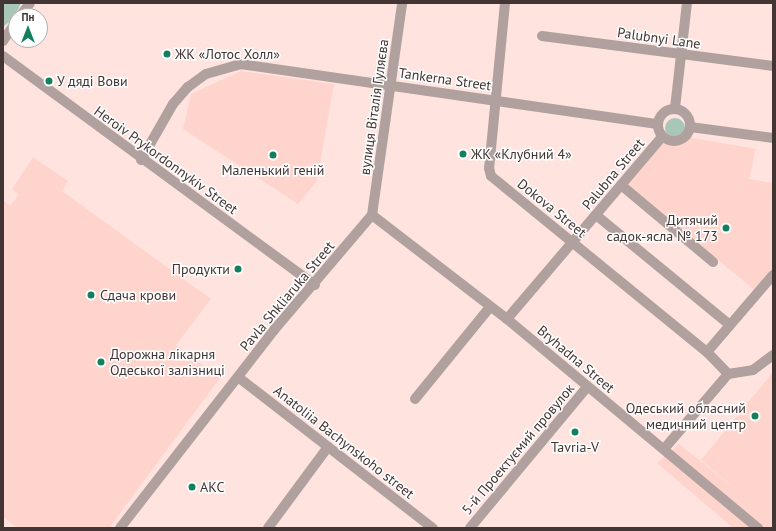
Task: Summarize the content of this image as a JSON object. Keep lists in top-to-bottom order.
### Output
{
  "streets": {
    "street": [
      "Palubnyi Lane",
      "Tankerna Street",
      "вулиця Віталія Гуляєва",
      "Heroiv Prykordonnykiv Street",
      "Palubna Street",
      "Dokova Street",
      "Pavla Shkliaruka Street",
      "Bryhadna Street",
      "Anatoliia Bachynskoho street",
      "5-й Проектуємий провулок"
    ]
  },
  "crossings": [
    ["Tankerna Street", "вулиця Віталія Гуляєва"],
    ["Tankerna Street", "Heroiv Prykordonnykiv Street"],
    ["Tankerna Street", "Palubna Street"],
    ["Tankerna Street", "Dokova Street"],
    ["вулиця Віталія Гуляєва", "Pavla Shkliaruka Street"],
    ["вулиця Віталія Гуляєва", "Bryhadna Street"],
    ["Heroiv Prykordonnykiv Street", "Pavla Shkliaruka Street"],
    ["Palubna Street", "Dokova Street"],
    ["Palubna Street", "Bryhadna Street"],
    ["Pavla Shkliaruka Street", "Bryhadna Street"],
    ["Pavla Shkliaruka Street", "Anatoliia Bachynskoho street"],
    ["Bryhadna Street", "5-й Проектуємий провулок"]
  ],
  "places": [
    "ЖК «Лотос Холл»",
    "У дяді Вови",
    "ЖК «Клубний 4»",
    "Маленький геній",
    "Дитячий садок-ясла № 173",
    "Продукти",
    "Сдача крови",
    "Дорожна лікарня Одеської залізниці",
    "Одеський обласний медичний центр",
    "Tavria-V",
    "АКС"
  ],
  "north": "top"
}
